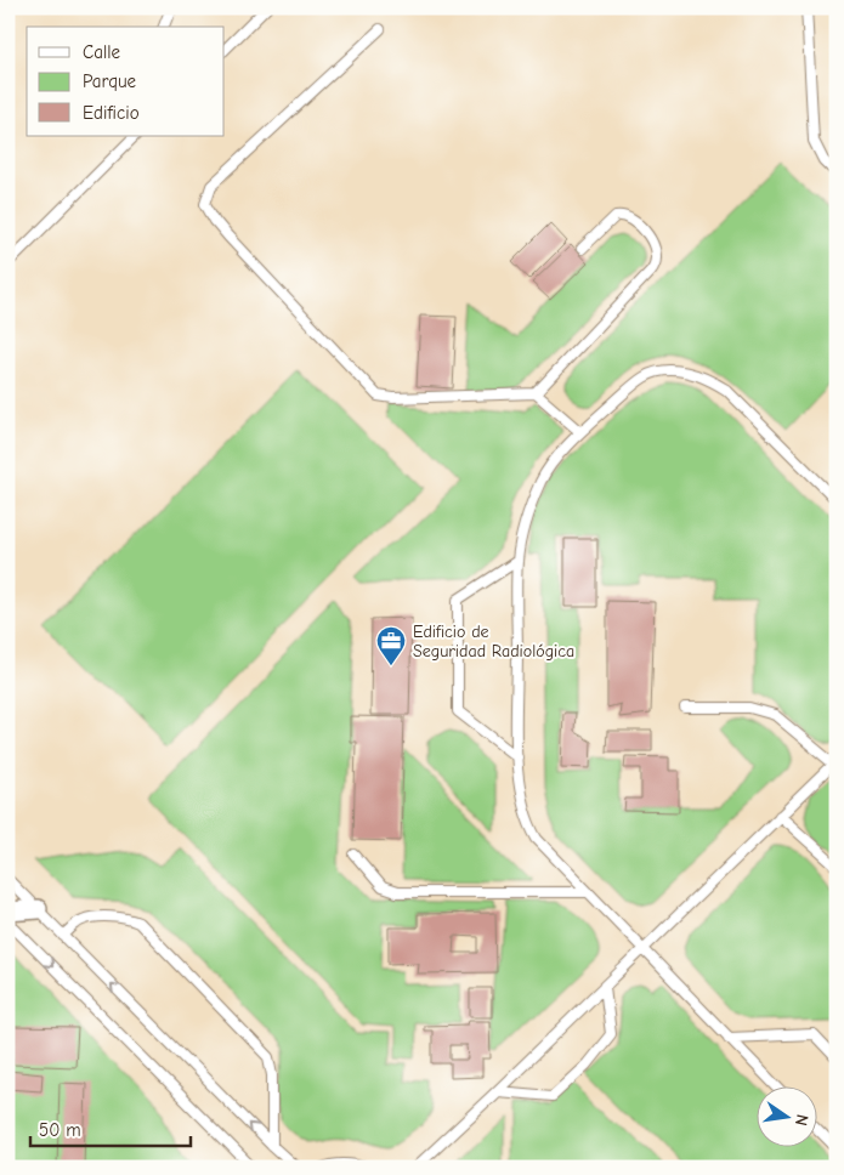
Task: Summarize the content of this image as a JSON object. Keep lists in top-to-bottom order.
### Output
{
  "places": {
    "office": ["Edificio de Seguridad Radiológica"]
  },
  "legend": ["Calle", "Parque", "Edificio"],
  "scale_bar": "50 m",
  "north": "right"
}
